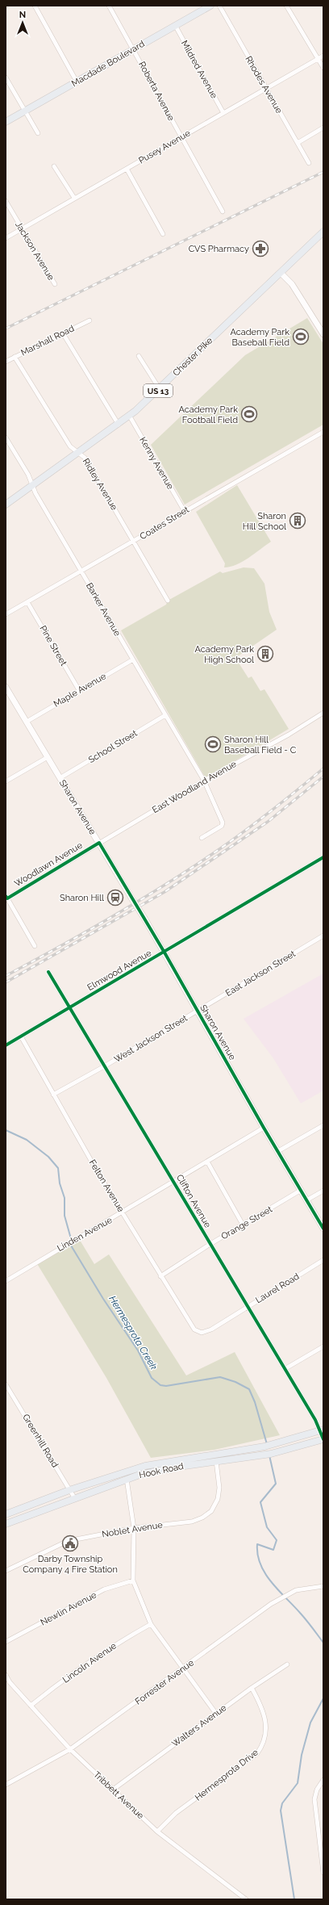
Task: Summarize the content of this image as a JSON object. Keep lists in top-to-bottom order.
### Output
{
  "streets": {
    "main road": [
      "Macdade Boulevard",
      "Chester Pike",
      "US 13",
      "Hook Road"
    ],
    "street": [
      "Mildred Avenue",
      "Rhodes Avenue",
      "Roberta Avenue",
      "Pusey Avenue",
      "Jackson Avenue",
      "Marshall Road",
      "Kenny Avenue",
      "Ridley Avenue",
      "Coates Street",
      "Barker Avenue",
      "Pine Street",
      "Maple Avenue",
      "School Street",
      "East Woodland Avenue",
      "Sharon Avenue",
      "Woodlawn Avenue",
      "Elmwood Avenue",
      "East Jackson Street",
      "West Jackson Street",
      "Felton Avenue",
      "Clifton Avenue",
      "Orange Street",
      "Linden Avenue",
      "Laurel Road",
      "Greenhill Road",
      "Noblet Avenue",
      "Newlin Avenue",
      "Lincoln Avenue",
      "Forrester Avenue",
      "Walters Avenue",
      "Hermesprota Drive",
      "Tribbett Avenue"
    ]
  },
  "crossings": [
    ["Macdade Boulevard", "Mildred Avenue"],
    ["Macdade Boulevard", "Roberta Avenue"],
    ["Mildred Avenue", "Pusey Avenue"],
    ["Rhodes Avenue", "Pusey Avenue"],
    ["Roberta Avenue", "Pusey Avenue"],
    ["Pusey Avenue", "Jackson Avenue"],
    ["Marshall Road", "Ridley Avenue"],
    ["Chester Pike", "Kenny Avenue"],
    ["Chester Pike", "Ridley Avenue"],
    ["Chester Pike", "Barker Avenue"],
    ["Kenny Avenue", "Coates Street"],
    ["Ridley Avenue", "Coates Street"],
    ["Coates Street", "Barker Avenue"],
    ["Coates Street", "Pine Street"],
    ["Barker Avenue", "Maple Avenue"],
    ["Barker Avenue", "School Street"],
    ["Barker Avenue", "East Woodland Avenue"],
    ["Pine Street", "Maple Avenue"],
    ["Maple Avenue", "Sharon Avenue"],
    ["School Street", "Sharon Avenue"],
    ["East Woodland Avenue", "Sharon Avenue"],
    ["East Woodland Avenue", "Woodlawn Avenue"],
    ["Sharon Avenue", "Woodlawn Avenue"],
    ["Sharon Avenue", "Elmwood Avenue"],
    ["Sharon Avenue", "East Jackson Street"],
    ["Sharon Avenue", "West Jackson Street"],
    ["Sharon Avenue", "Orange Street"],
    ["Sharon Avenue", "Linden Avenue"],
    ["Elmwood Avenue", "Felton Avenue"],
    ["Elmwood Avenue", "Clifton Avenue"],
    ["East Jackson Street", "West Jackson Street"],
    ["West Jackson Street", "Felton Avenue"],
    ["West Jackson Street", "Clifton Avenue"],
    ["Felton Avenue", "Orange Street"],
    ["Felton Avenue", "Linden Avenue"],
    ["Felton Avenue", "Laurel Road"],
    ["Clifton Avenue", "Orange Street"],
    ["Clifton Avenue", "Linden Avenue"],
    ["Clifton Avenue", "Laurel Road"],
    ["Clifton Avenue", "Hook Road"],
    ["Greenhill Road", "Hook Road"],
    ["Hook Road", "Noblet Avenue"],
    ["Lincoln Avenue", "Tribbett Avenue"],
    ["Forrester Avenue", "Tribbett Avenue"],
    ["Walters Avenue", "Hermesprota Drive"],
    ["Walters Avenue", "Tribbett Avenue"],
    ["Hermesprota Drive", "Tribbett Avenue"]
  ],
  "water": ["Hermesprota Creek"],
  "places": {
    "pharmacy": ["CVS Pharmacy"],
    "sports": ["Academy Park Baseball Field", "Academy Park Football Field", "Sharon Hill Baseball Field - C"],
    "building": ["Sharon Hill School", "Academy Park High School"],
    "station": ["Sharon Hill"],
    "public building": ["Darby Township Company 4 Fire Station"]
  },
  "north": "top"
}
